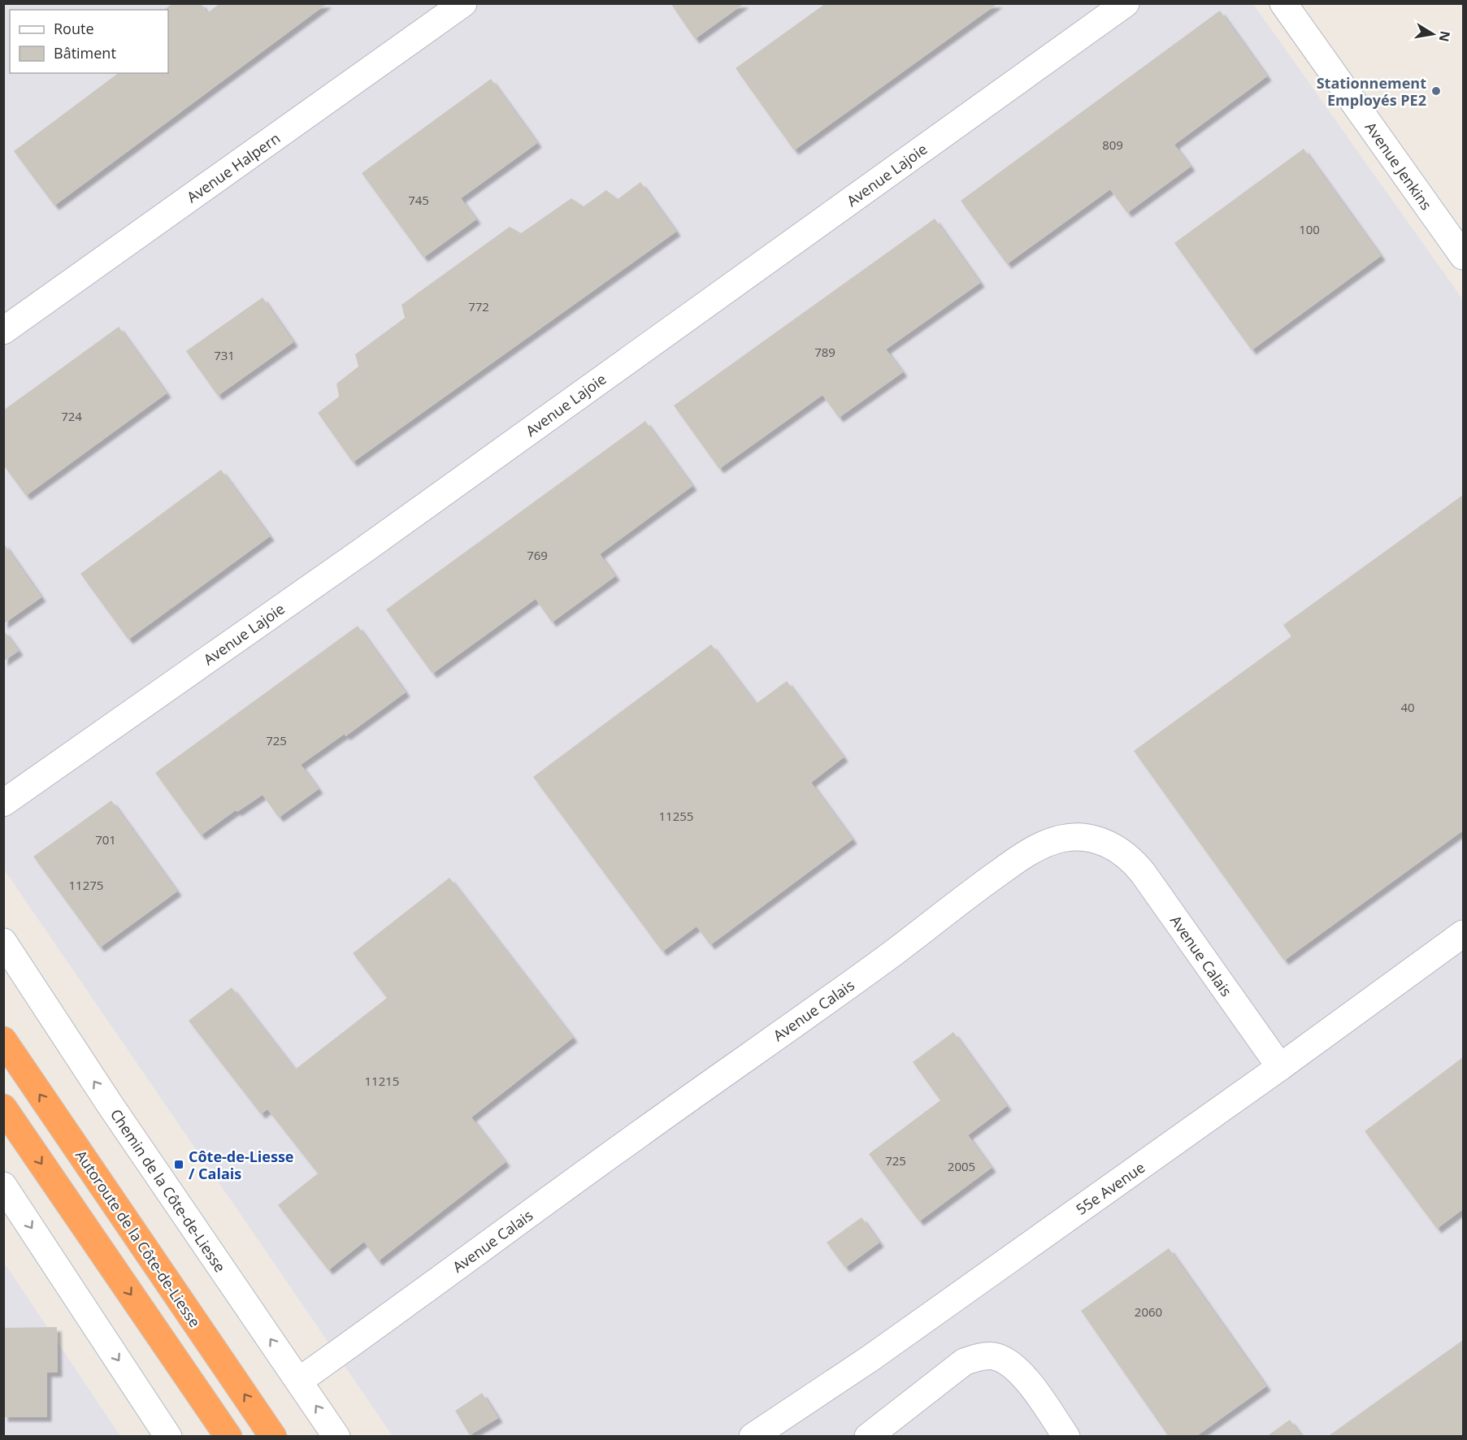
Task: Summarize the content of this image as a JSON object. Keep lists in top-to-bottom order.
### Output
{
  "streets": {
    "highway": ["Autoroute de la Côte-de-Liesse"],
    "street": [
      "Avenue Jenkins",
      "Avenue Halpern",
      "Avenue Lajoie",
      "Avenue Calais",
      "55e Avenue",
      "Chemin de la Côte-de-Liesse"
    ]
  },
  "crossings": [
    ["Avenue Calais", "55e Avenue"],
    ["Avenue Calais", "Chemin de la Côte-de-Liesse"]
  ],
  "places": {
    "other": ["Stationnement Employés PE2"],
    "transit": ["Côte-de-Liesse / Calais"]
  },
  "house_numbers": [
    "809",
    "745",
    "100",
    "772",
    "789",
    "731",
    "724",
    "769",
    "40",
    "725",
    "11255",
    "701",
    "11275",
    "11215",
    "725",
    "2005",
    "2060"
  ],
  "legend": ["Route", "Bâtiment"],
  "north": "right"
}
